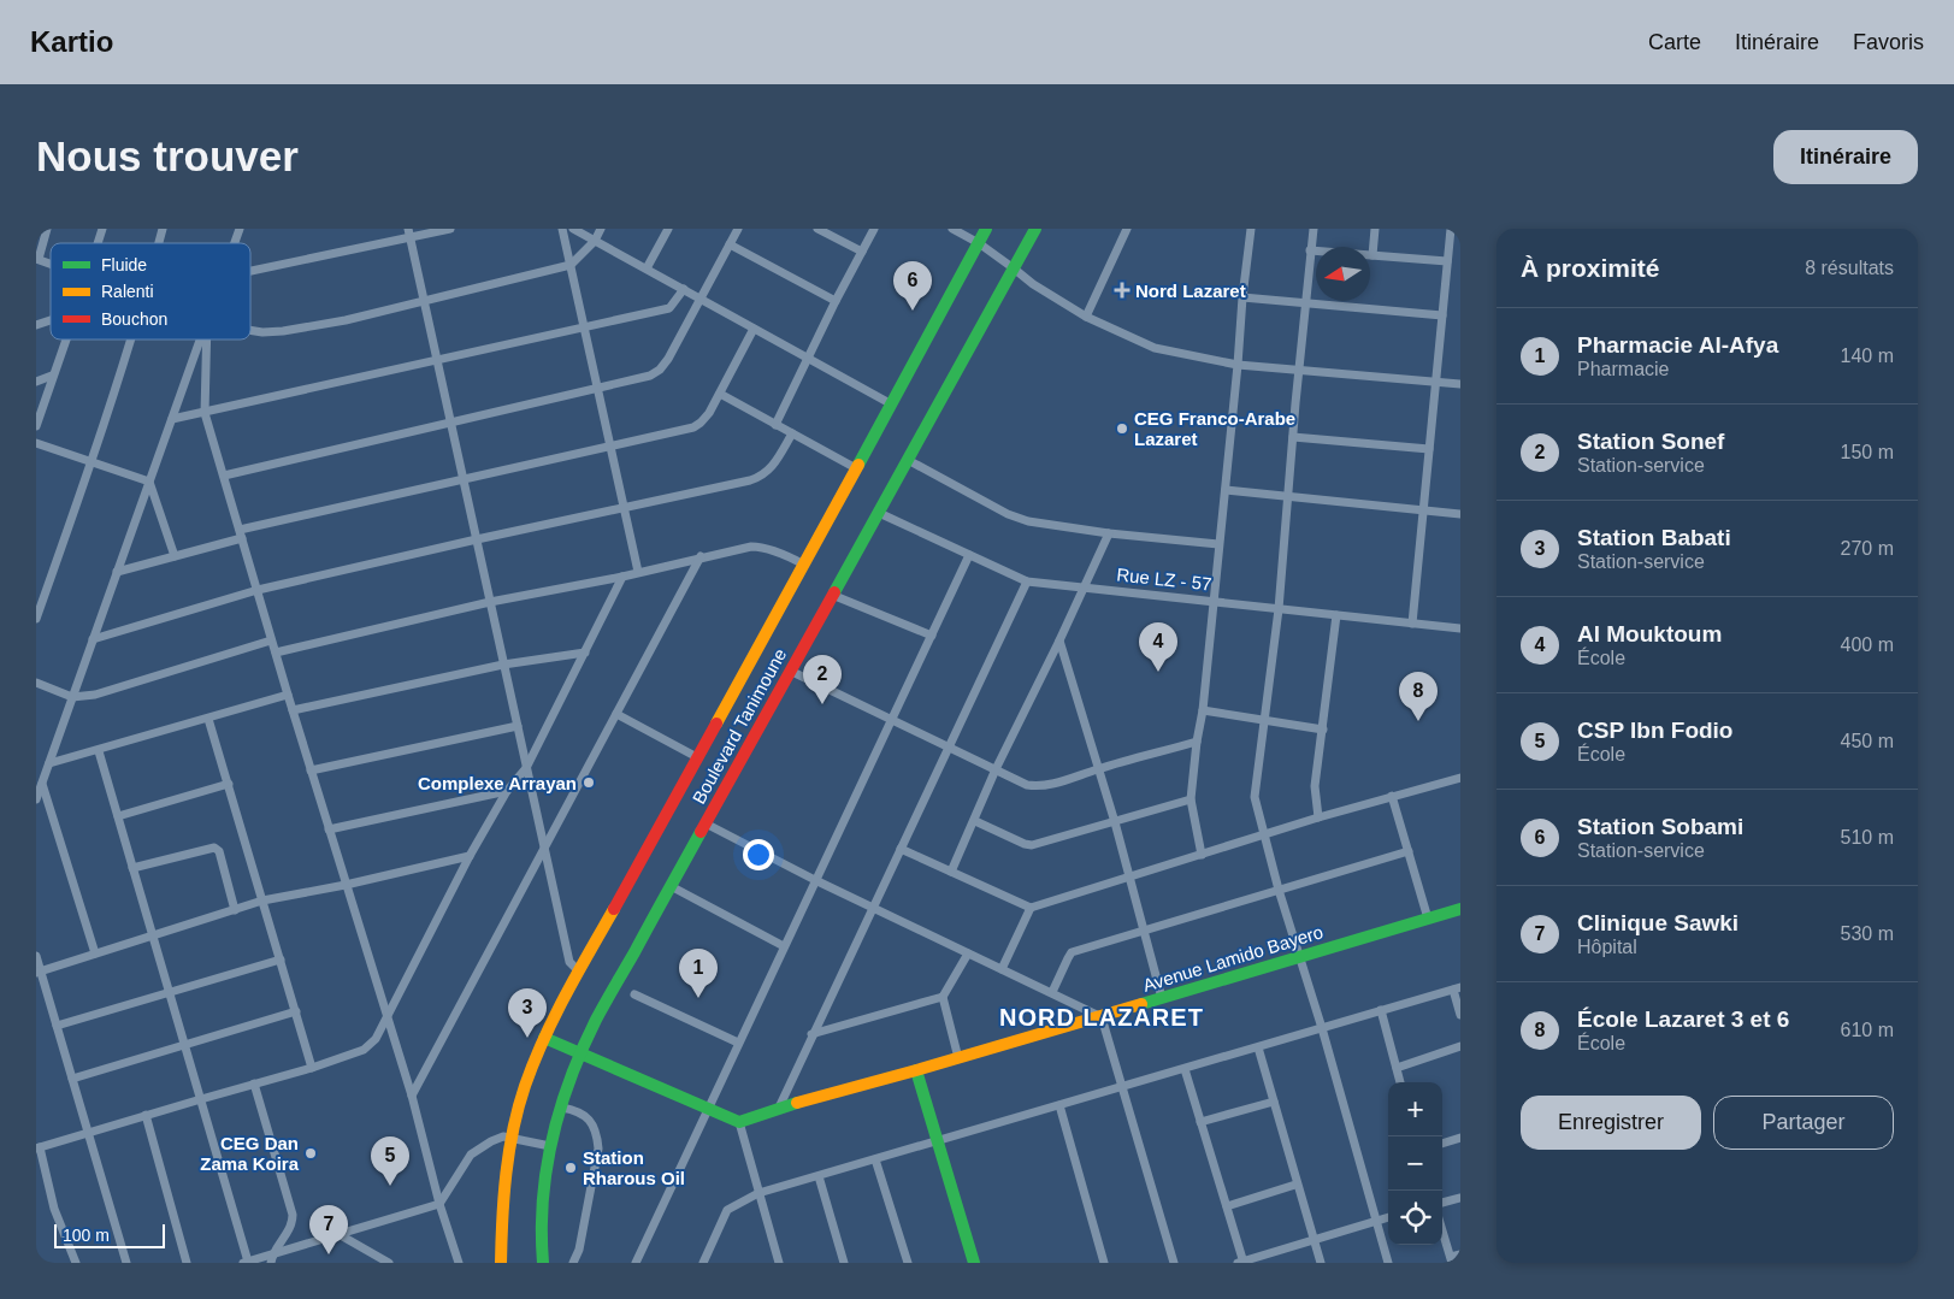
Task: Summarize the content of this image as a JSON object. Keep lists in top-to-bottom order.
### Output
{
  "streets": {
    "main road": ["Boulevard Tanimoune", "Avenue Lamido Bayero"],
    "street": ["Rue LZ - 57"]
  },
  "crossings": [
    ["Rue LZ - 57", "Boulevard Tanimoune"]
  ],
  "districts": ["NORD LAZARET"],
  "places": {
    "health": ["Nord Lazaret"],
    "other": [
      "CEG Franco-Arabe Lazaret",
      "Complexe Arrayan",
      "CEG Dan Zama Koira",
      "Station Rharous Oil"
    ]
  },
  "legend": ["Fluide", "Ralenti", "Bouchon"],
  "scale_bar": "100 m",
  "north": "left",
  "page": {
    "header": "Kartio",
    "nav": ["Carte", "Itinéraire", "Favoris"],
    "buttons": [
      "Itinéraire",
      ["Enregistrer", "Partager"]
    ],
    "title": "Nous trouver",
    "heading": ["À proximité", "8 résultats"],
    "pins": [
      "6",
      "4",
      "2",
      "8",
      "1",
      "3",
      "5",
      "7"
    ],
    "list": [
      {
        "mark": "1",
        "name": "Pharmacie Al-Afya",
        "note": "Pharmacie",
        "value": "140 m"
      },
      {
        "mark": "2",
        "name": "Station Sonef",
        "note": "Station-service",
        "value": "150 m"
      },
      {
        "mark": "3",
        "name": "Station Babati",
        "note": "Station-service",
        "value": "270 m"
      },
      {
        "mark": "4",
        "name": "Al Mouktoum",
        "note": "École",
        "value": "400 m"
      },
      {
        "mark": "5",
        "name": "CSP Ibn Fodio",
        "note": "École",
        "value": "450 m"
      },
      {
        "mark": "6",
        "name": "Station Sobami",
        "note": "Station-service",
        "value": "510 m"
      },
      {
        "mark": "7",
        "name": "Clinique Sawki",
        "note": "Hôpital",
        "value": "530 m"
      },
      {
        "mark": "8",
        "name": "École Lazaret 3 et 6",
        "note": "École",
        "value": "610 m"
      }
    ],
    "map_buttons": ["+", "−"],
    "scale": "100 m"
  }
}
